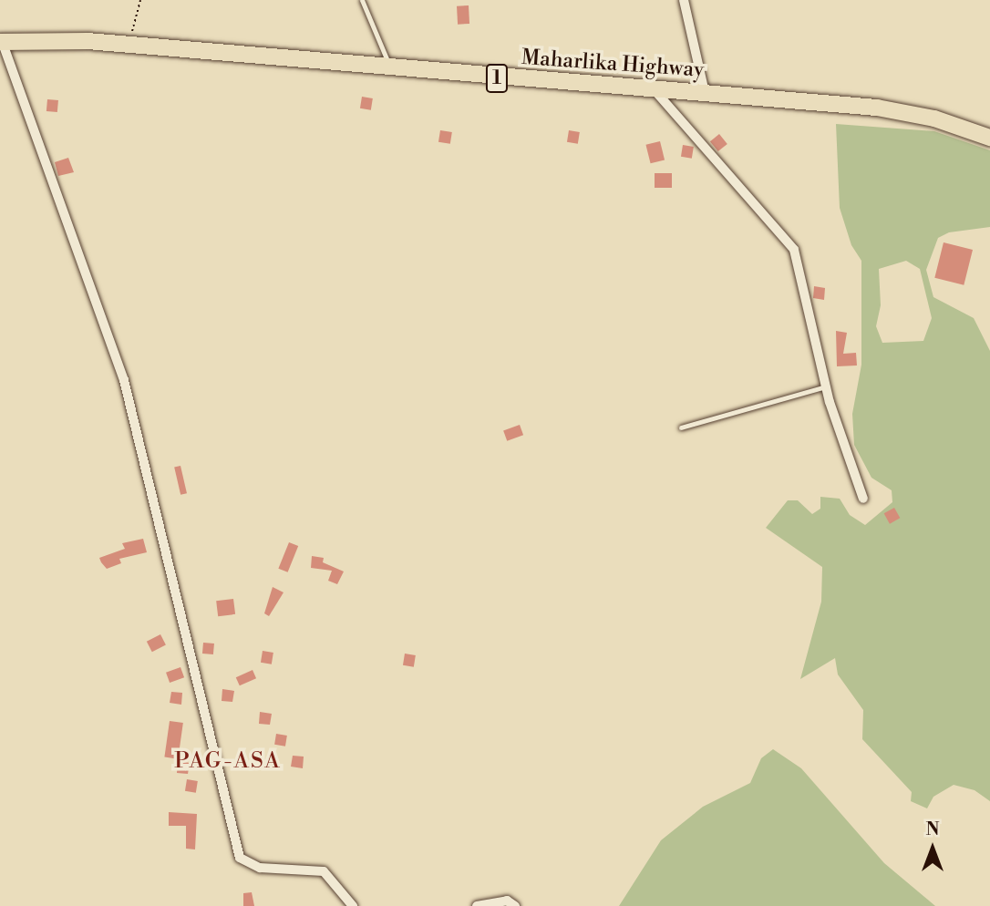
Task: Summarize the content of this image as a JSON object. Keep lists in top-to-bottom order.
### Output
{
  "streets": {
    "highway": ["Maharlika Highway", "1"]
  },
  "districts": ["PAG-ASA"],
  "north": "top"
}
